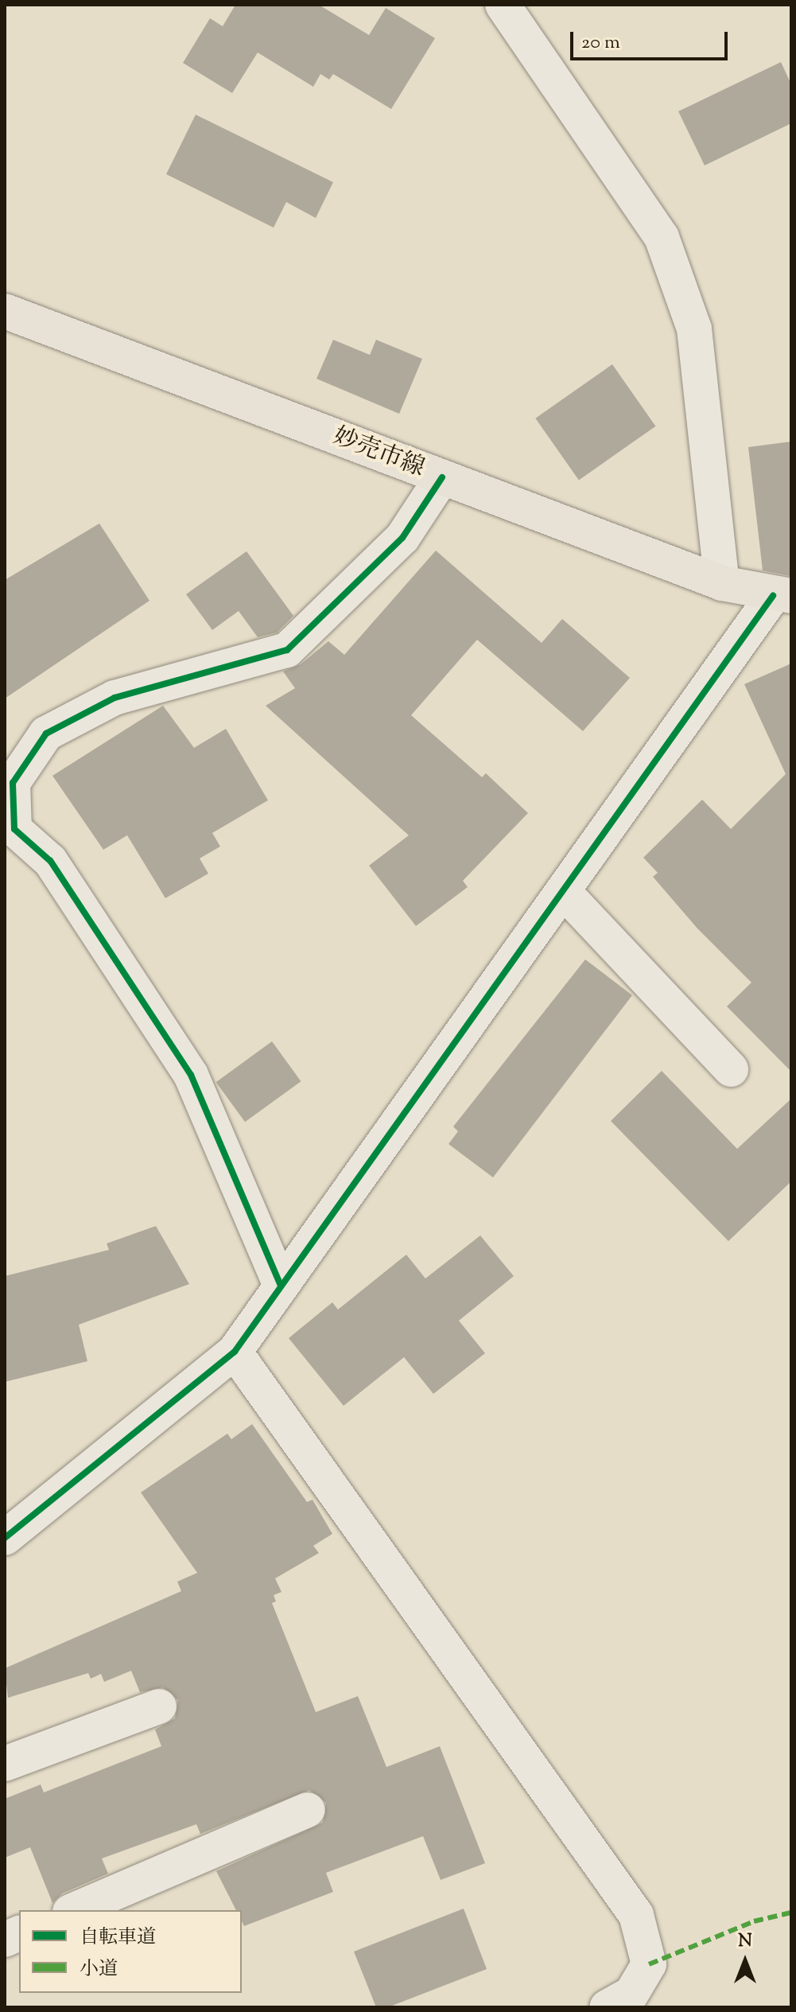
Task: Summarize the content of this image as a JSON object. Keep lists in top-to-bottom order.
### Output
{
  "streets": {
    "main road": ["妙売市線"]
  },
  "legend": ["自転車道", "小道"],
  "scale_bar": "20 m",
  "north": "top"
}
